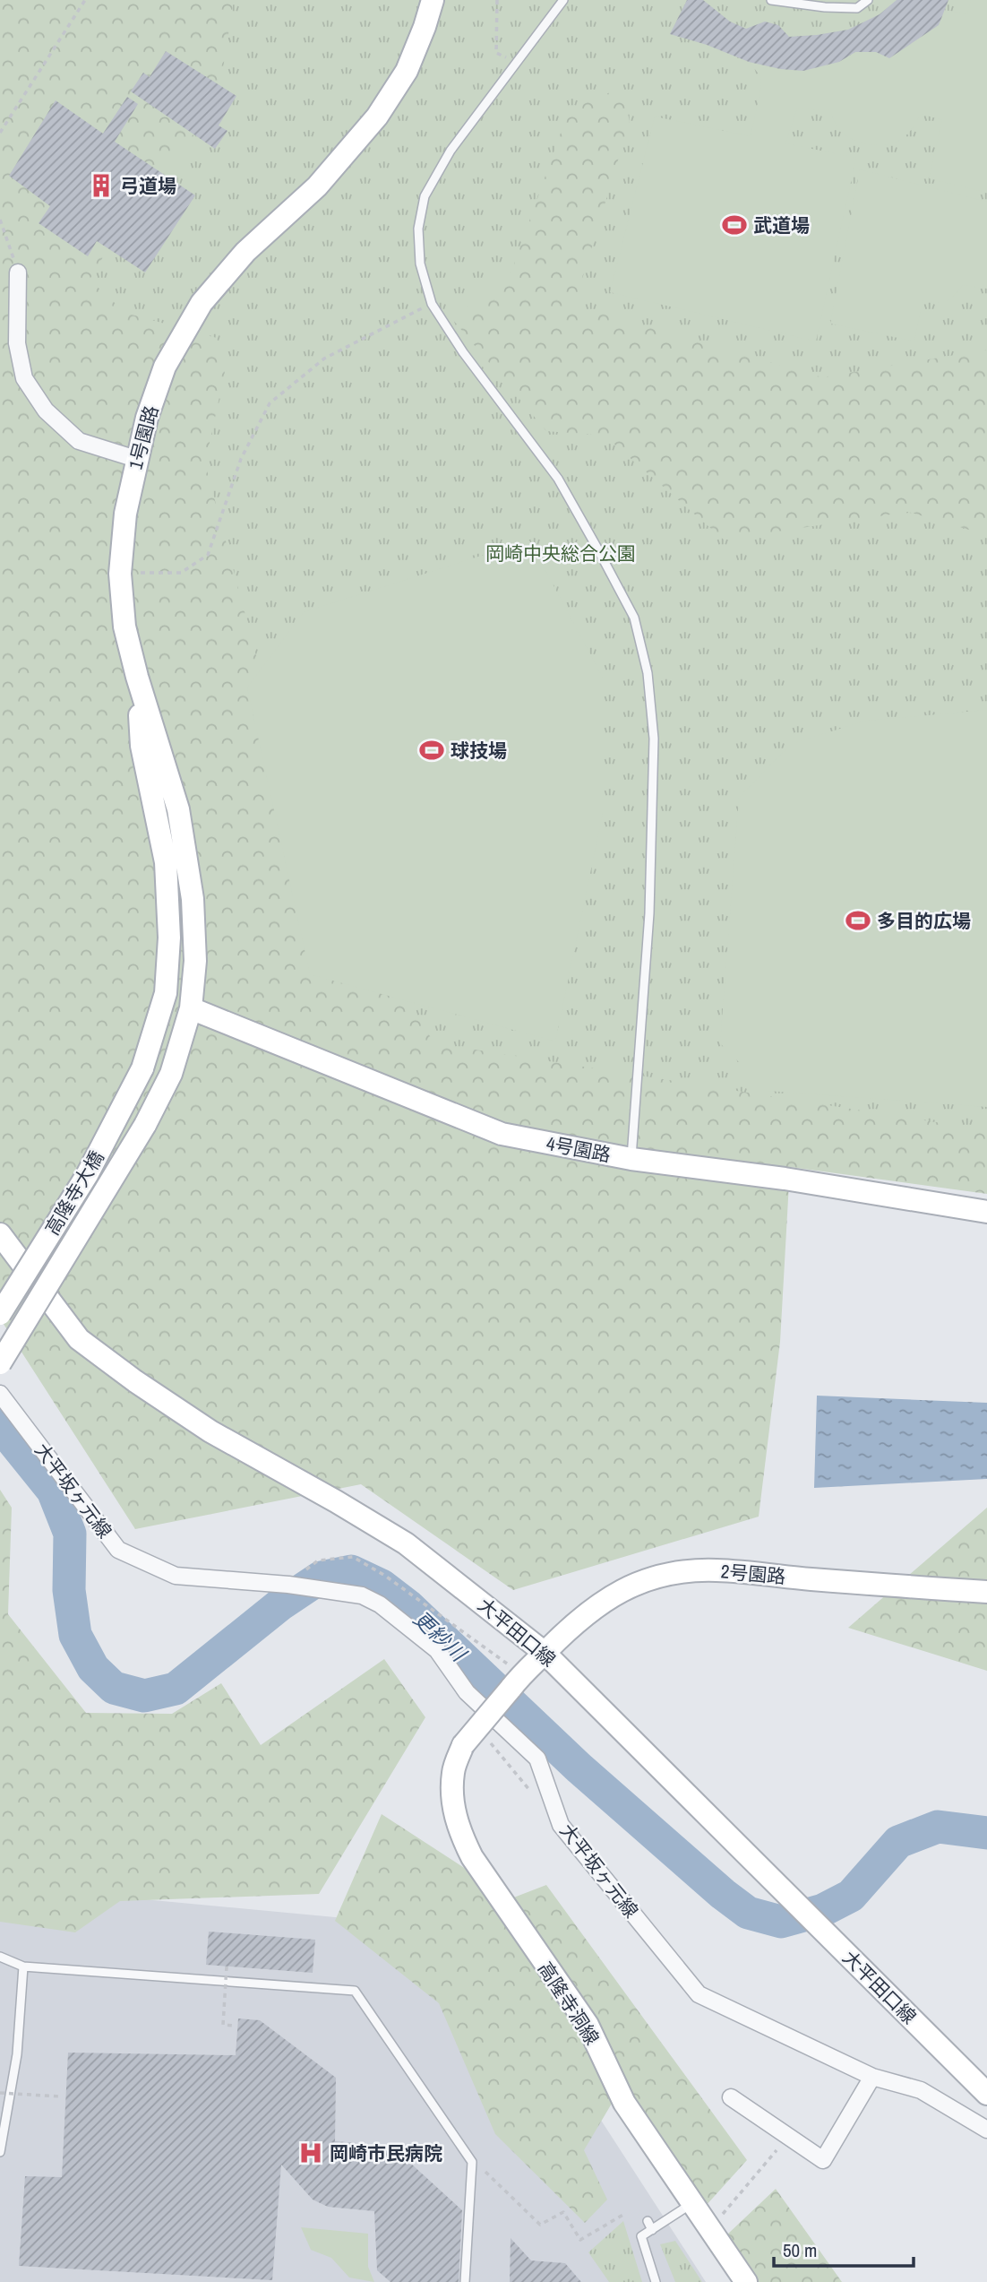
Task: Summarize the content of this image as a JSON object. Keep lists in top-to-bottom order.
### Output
{
  "streets": {
    "street": [
      "1号園路",
      "4号園路",
      "高隆寺大橋",
      "大平坂ヶ元線",
      "2号園路",
      "大平田口線",
      "高隆寺洞線"
    ]
  },
  "crossings": [
    ["1号園路", "4号園路"],
    ["1号園路", "高隆寺大橋"],
    ["2号園路", "大平田口線"],
    ["2号園路", "高隆寺洞線"]
  ],
  "water": ["更紗川"],
  "parks": ["岡崎中央総合公園"],
  "places": {
    "building": ["弓道場"],
    "sports": ["武道場", "球技場", "多目的広場"],
    "hospital": ["岡崎市民病院"]
  },
  "scale_bar": "50 m"
}
